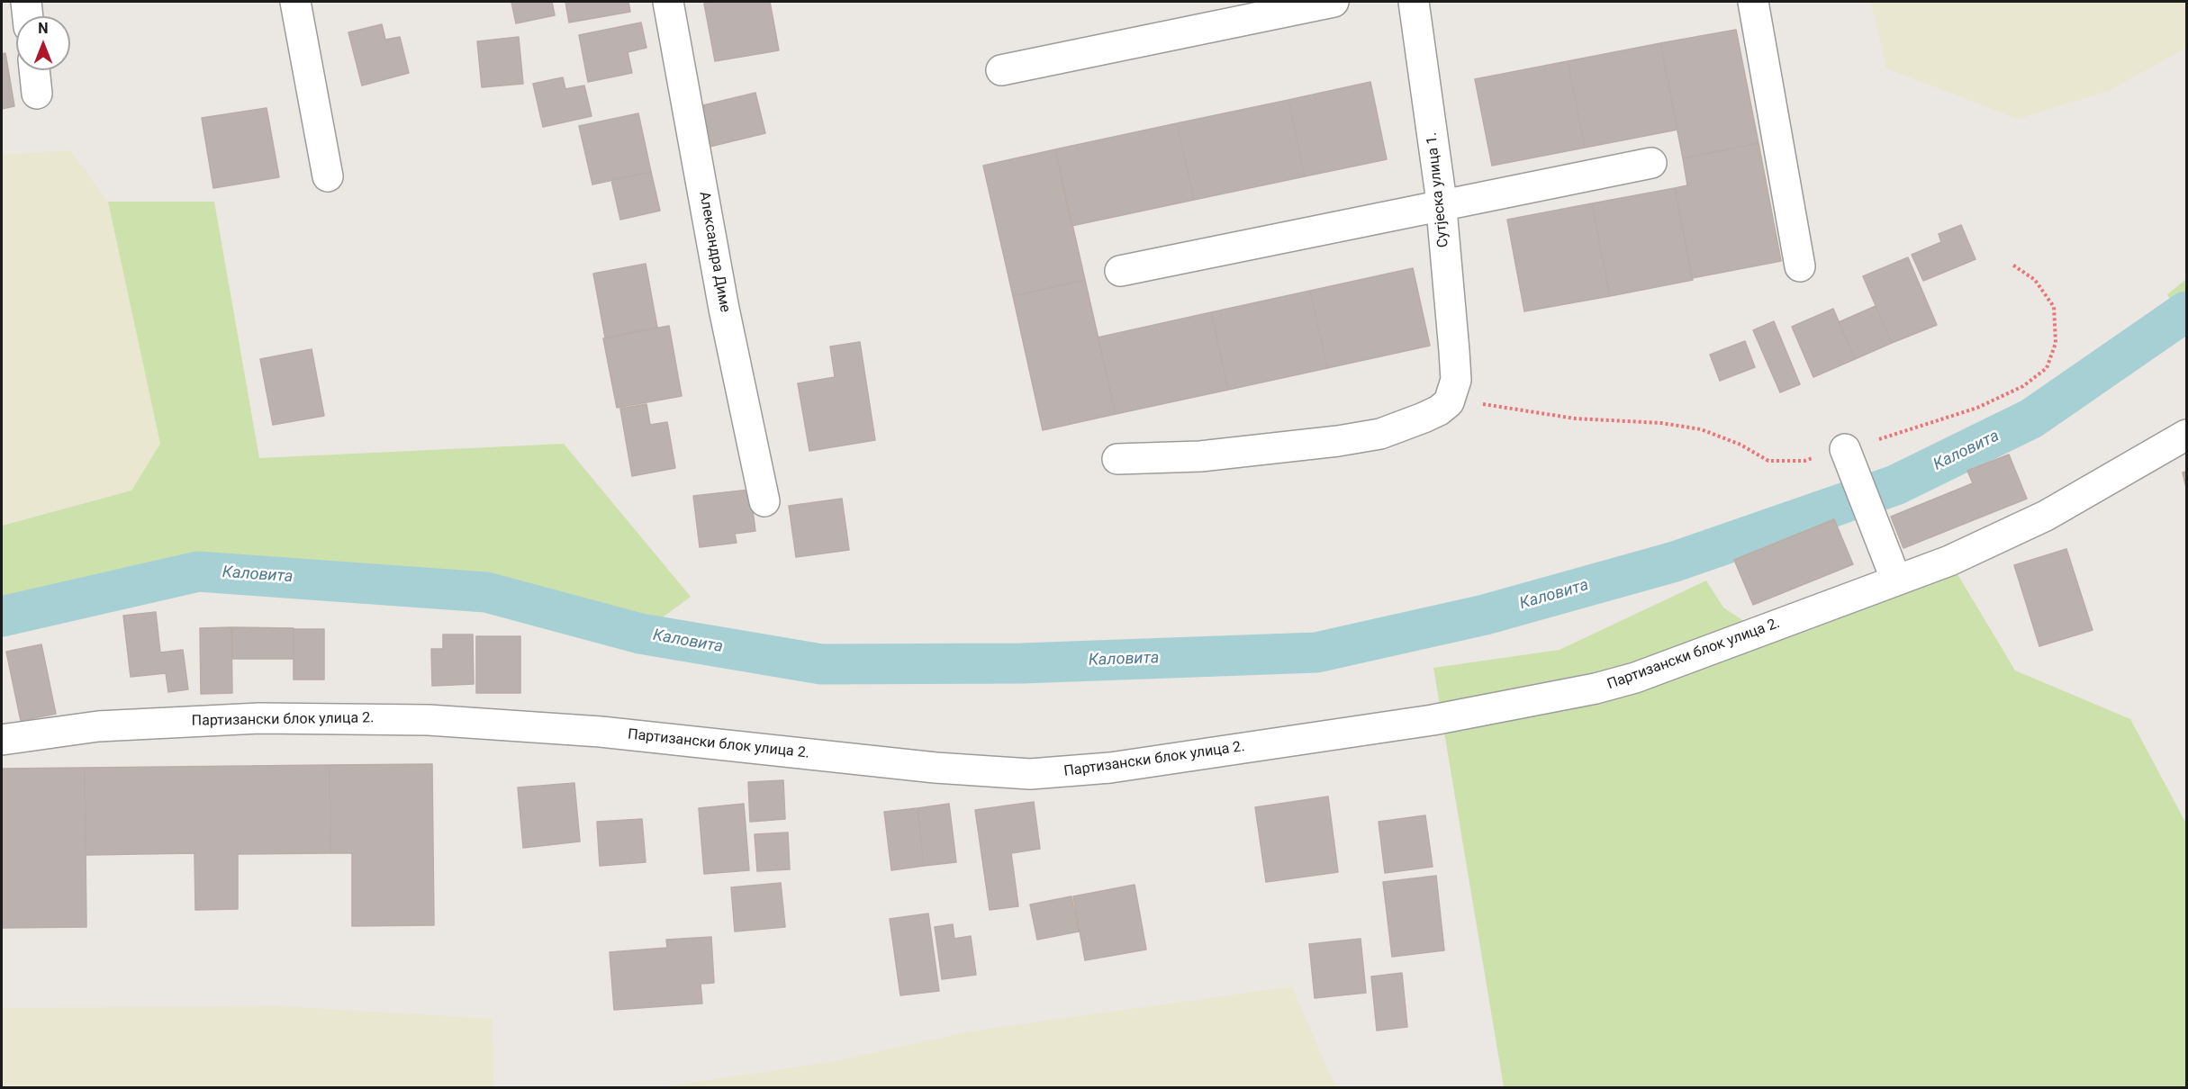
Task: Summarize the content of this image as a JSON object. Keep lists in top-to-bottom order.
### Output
{
  "streets": {
    "street": ["Сутјеска улица 1.", "Александра Диме", "Партизански блок улица 2."]
  },
  "water": ["Каловита"],
  "north": "top"
}
